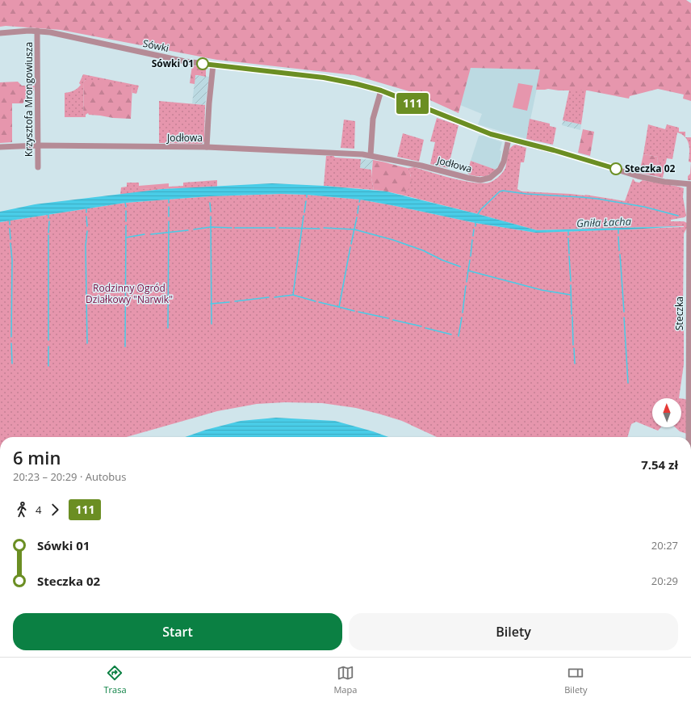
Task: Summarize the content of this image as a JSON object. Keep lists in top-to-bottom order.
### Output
{
  "streets": {
    "street": [
      "Sówki",
      "Krzysztofa Mrongowiusza",
      "Jodłowa",
      "Steczka"
    ]
  },
  "crossings": [
    ["Sówki", "Krzysztofa Mrongowiusza"],
    ["Sówki", "Jodłowa"],
    ["Sówki", "Steczka"],
    ["Krzysztofa Mrongowiusza", "Jodłowa"]
  ],
  "water": ["Gniła Łacha"],
  "parks": ["Rodzinny Ogród Działkowy \"Narwik\""],
  "places": ["Sówki 01", "Steczka 02"],
  "lines": ["bus line 111"],
  "north": "top",
  "page": {
    "on_map": "111",
    "heading": ["6 min", "20:23 – 20:29 · Autobus", "7.54 zł"],
    "legs": ["4", "111"],
    "list": [
      {
        "name": "Sówki 01",
        "value": "20:27"
      },
      {
        "name": "Steczka 02",
        "value": "20:29"
      }
    ],
    "buttons": ["Start", "Bilety"],
    "tabs": ["Trasa", "Mapa", "Bilety"]
  }
}
